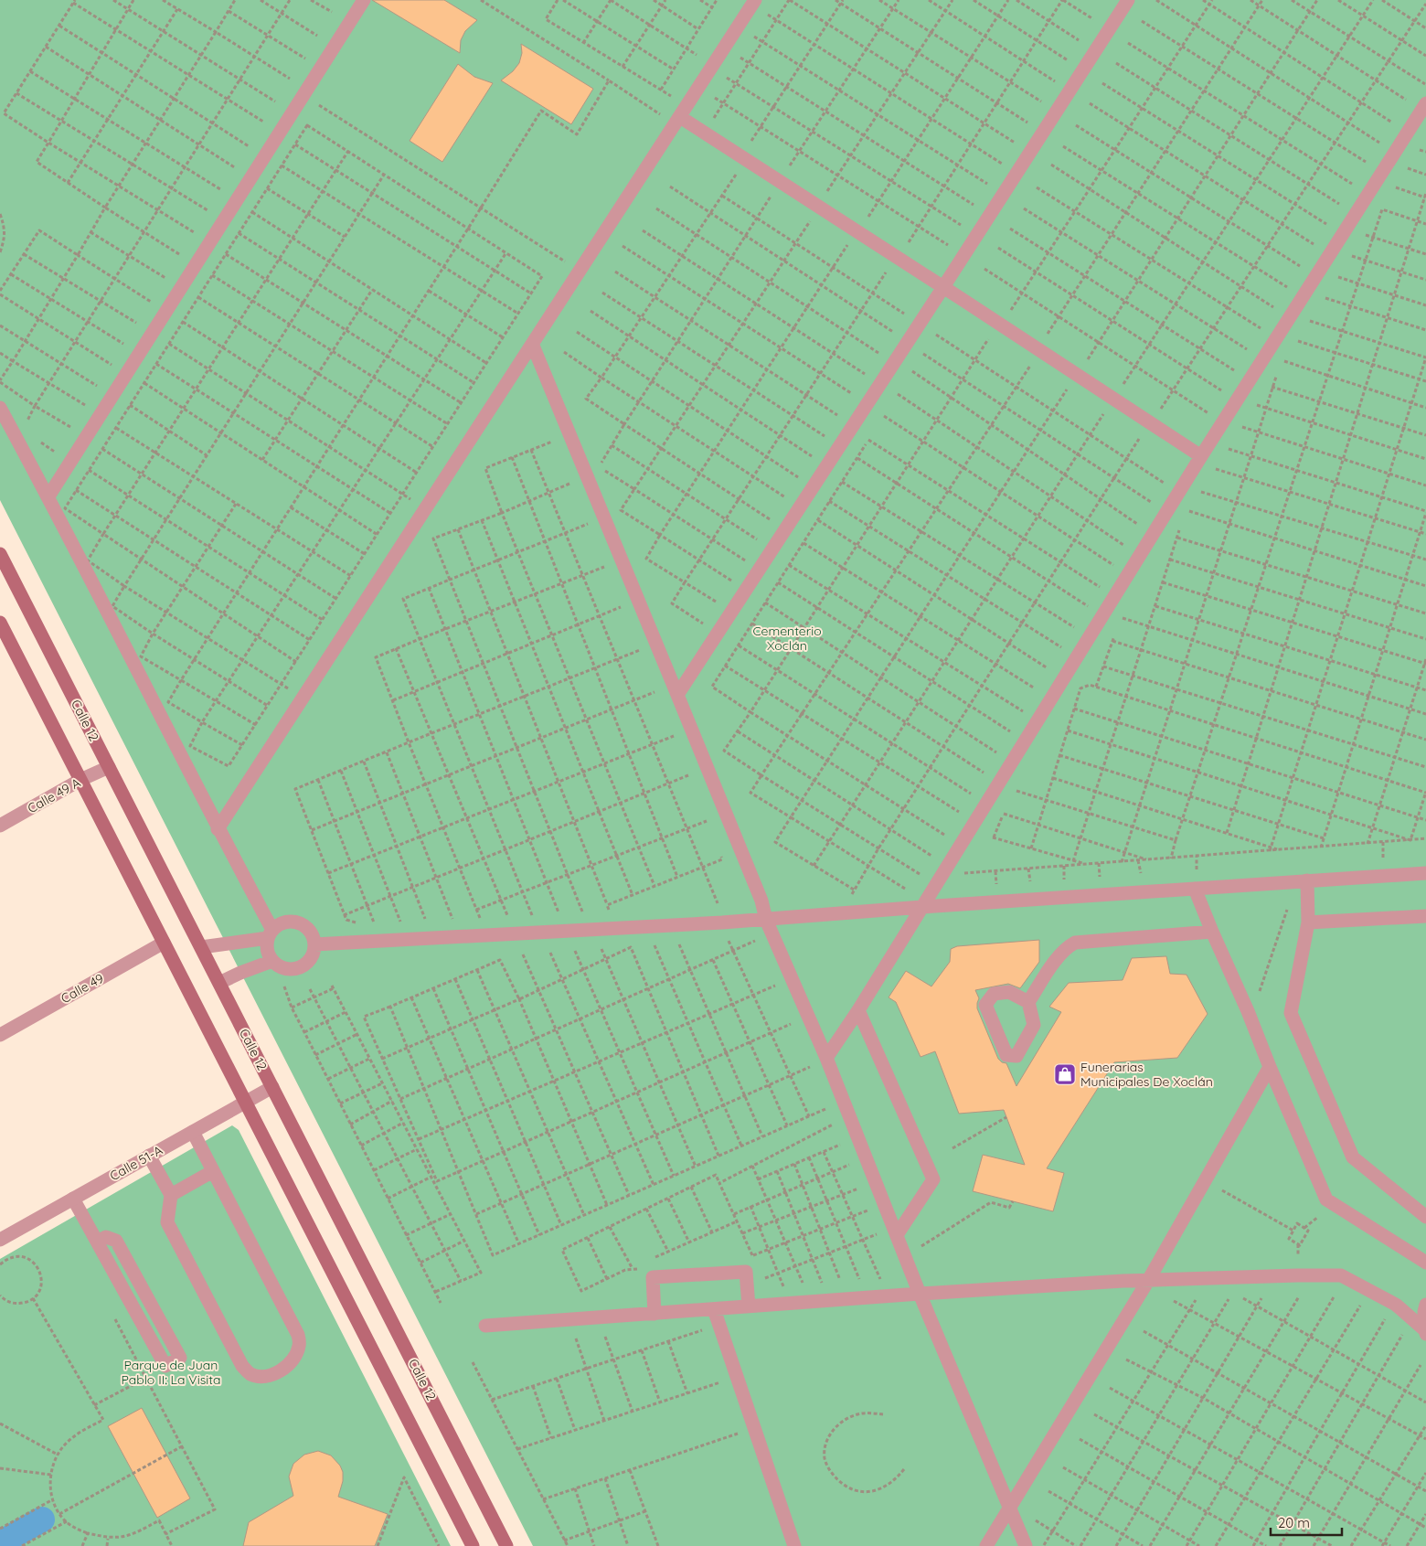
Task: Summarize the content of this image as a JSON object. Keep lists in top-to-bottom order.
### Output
{
  "streets": {
    "street": [
      "Calle 12",
      "Calle 49 A",
      "Calle 49",
      "Calle 51-A"
    ]
  },
  "crossings": [
    ["Calle 12", "Calle 49 A"],
    ["Calle 12", "Calle 51-A"]
  ],
  "parks": ["Cementerio Xoclán", "Parque de Juan Pablo II: La Visita"],
  "places": {
    "shop": ["Funerarias Municipales De Xoclán"]
  },
  "scale_bar": "20 m"
}
